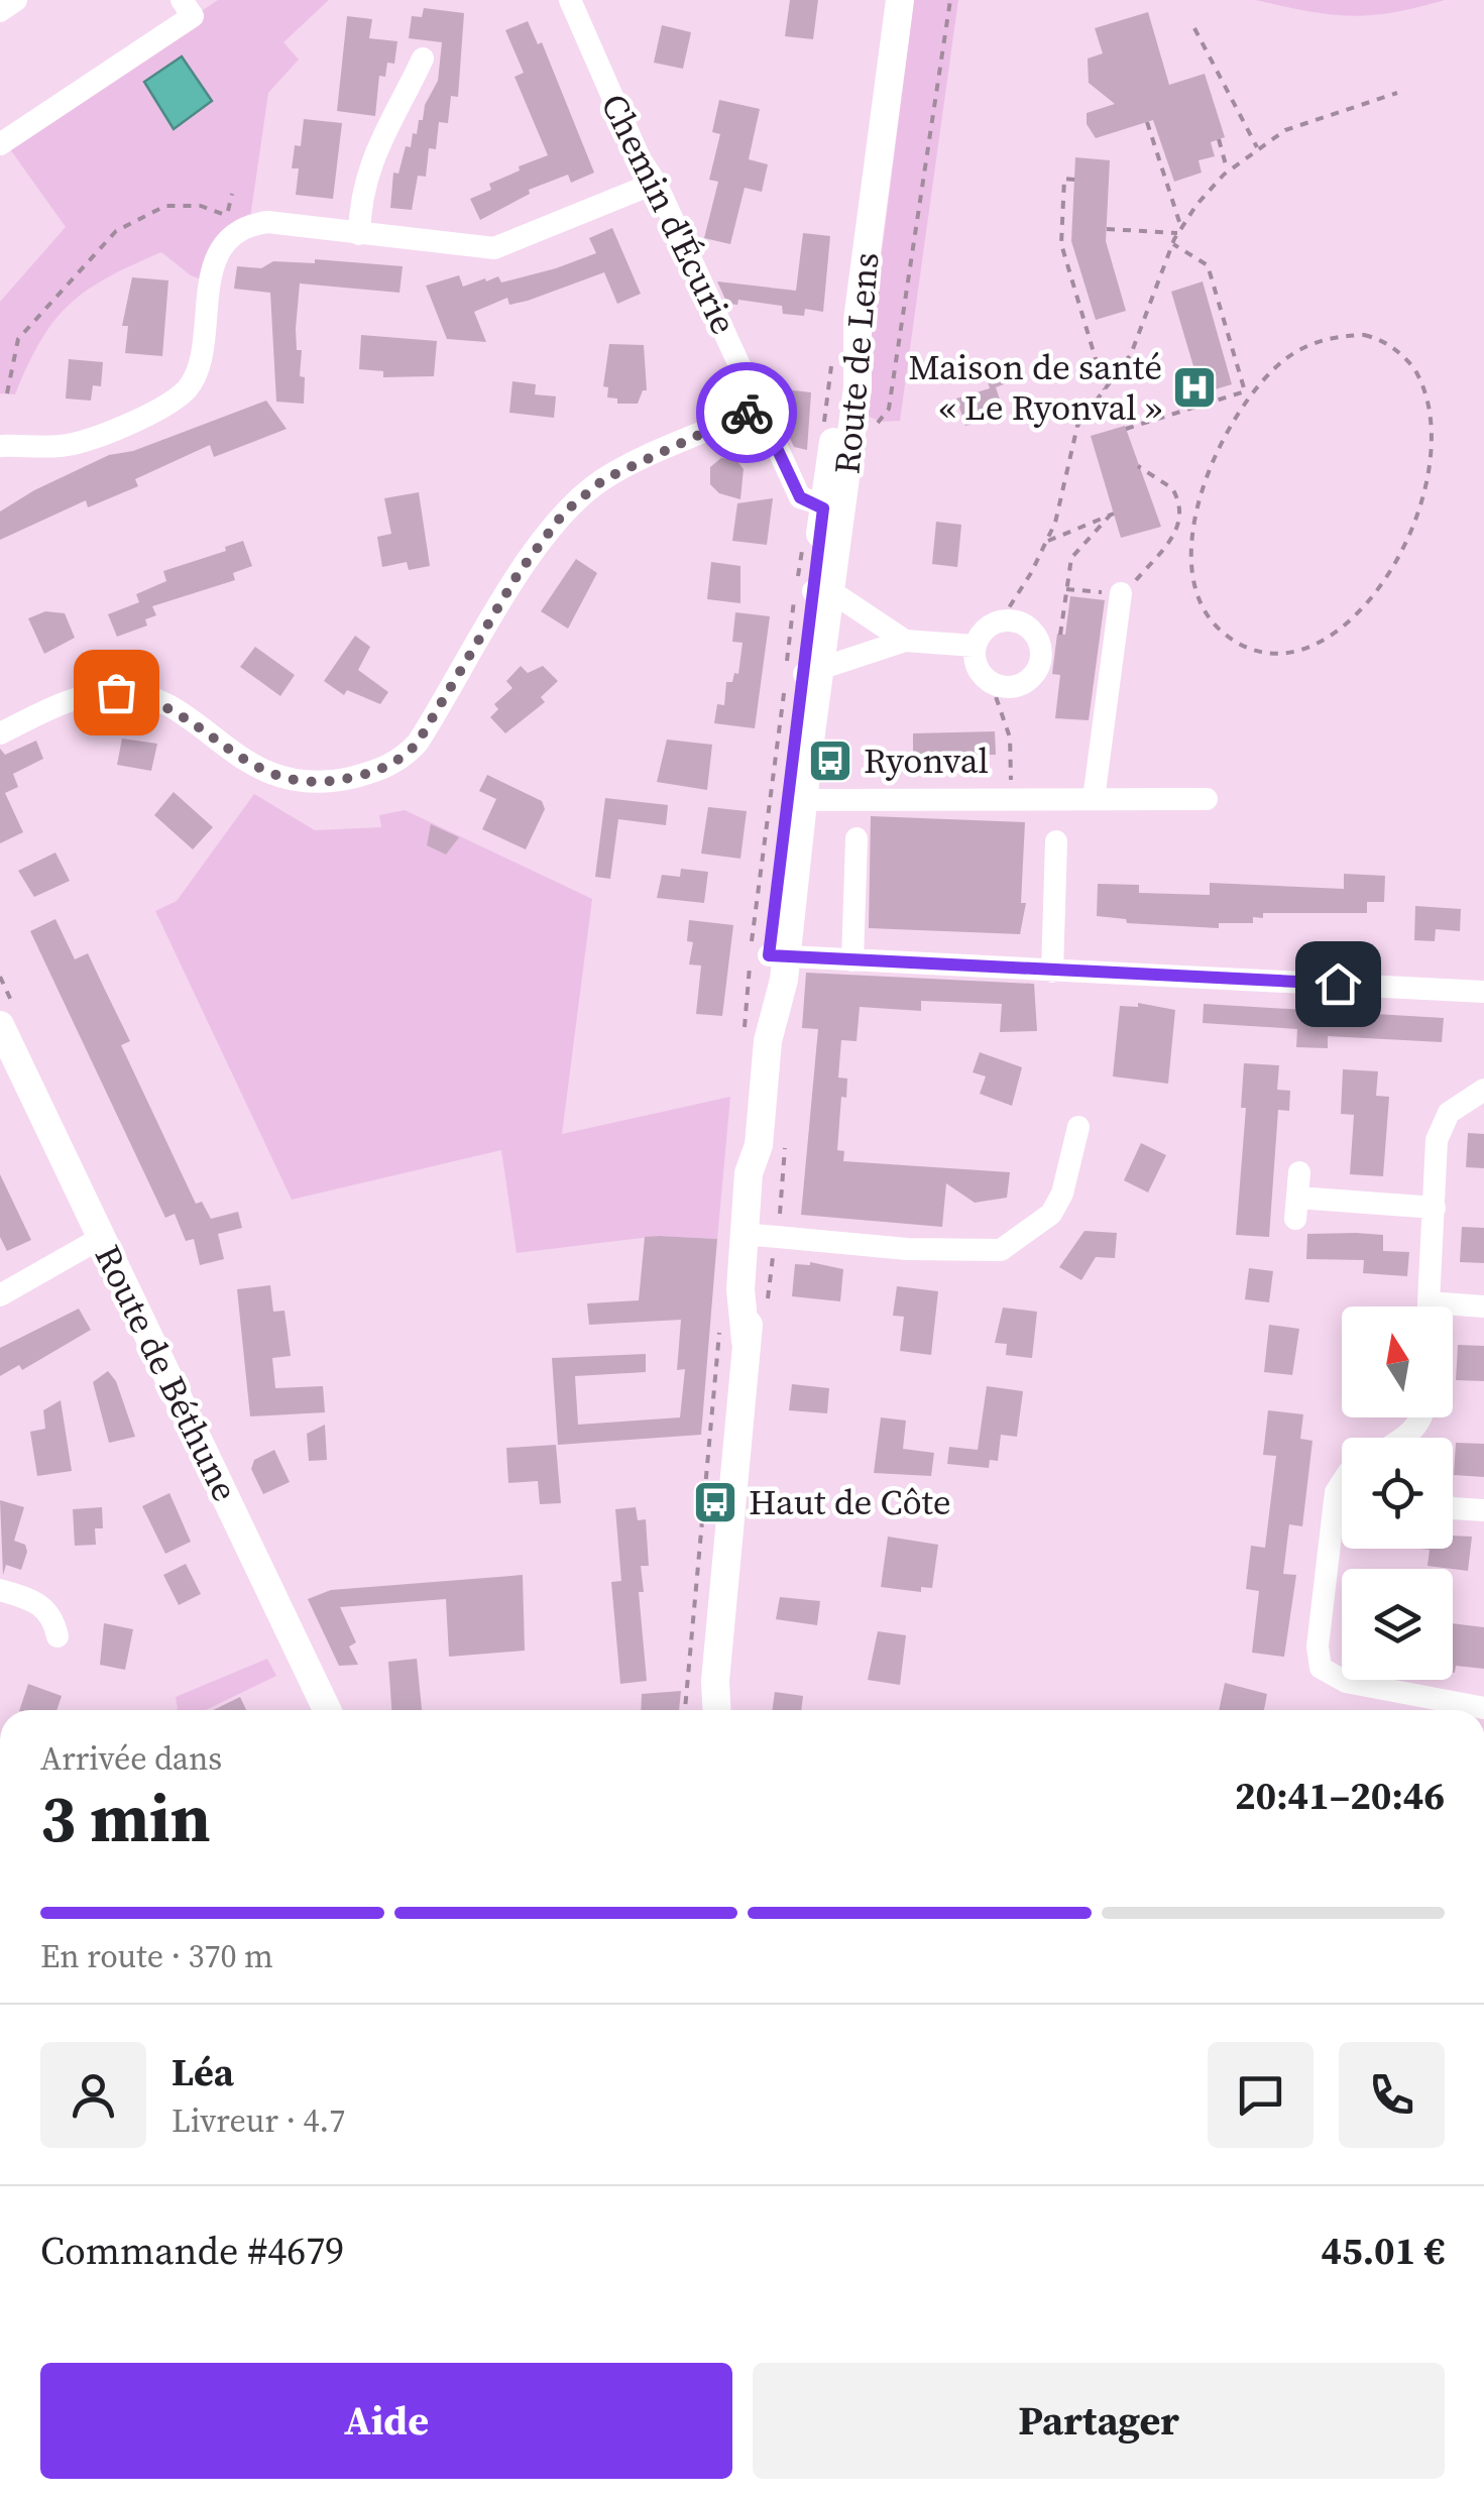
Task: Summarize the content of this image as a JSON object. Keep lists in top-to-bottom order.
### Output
{
  "streets": {
    "main road": ["Route de Lens", "Route de Béthune"],
    "street": ["Chemin d'Écurie"]
  },
  "crossings": [
    ["Chemin d'Écurie", "Route de Lens"]
  ],
  "places": {
    "hospital": ["Maison de santé « Le Ryonval »"],
    "bus stop": ["Ryonval", "Haut de Côte"]
  },
  "north": "top",
  "page": {
    "heading": ["3 min", "Arrivée dans", "20:41–20:46"],
    "panel": [
      "Léa",
      "Livreur · 4.7",
      "Commande #4679",
      "45.01 €"
    ],
    "bar": "En route · 370 m",
    "buttons": ["Aide", "Partager"]
  }
}
